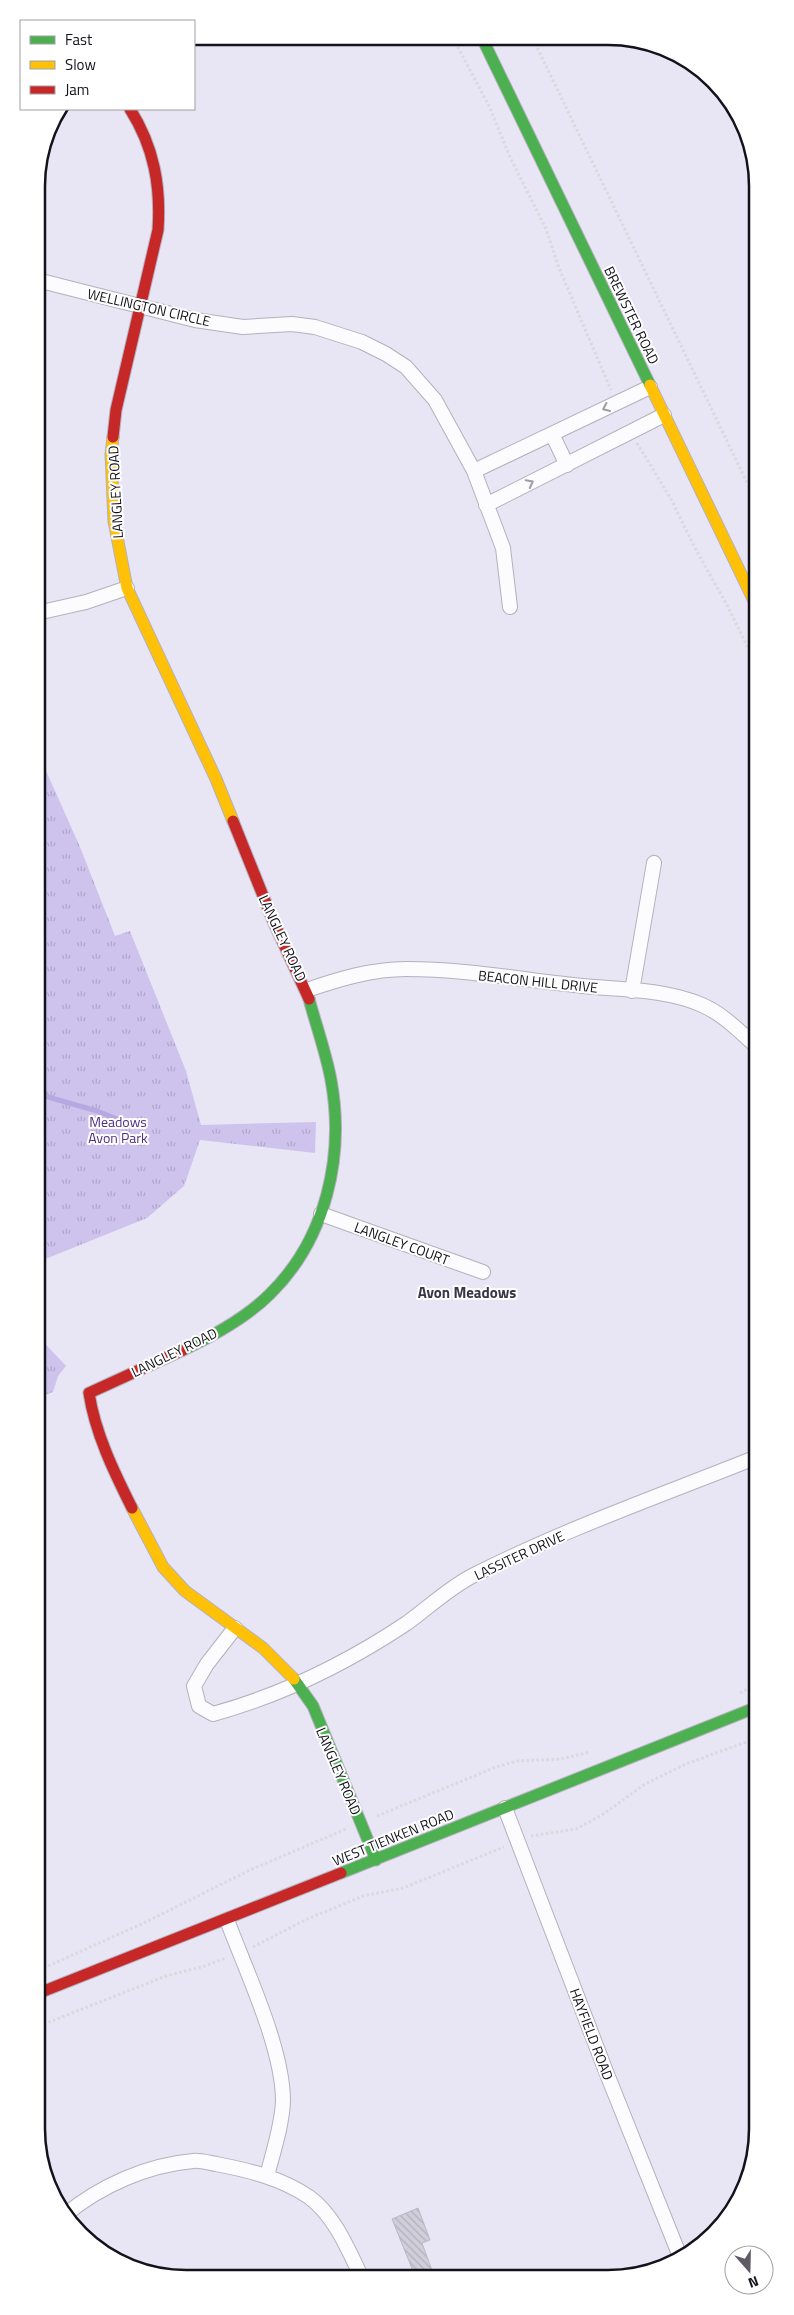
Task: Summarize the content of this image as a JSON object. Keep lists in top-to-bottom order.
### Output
{
  "streets": {
    "street": [
      "WELLINGTON CIRCLE",
      "BREWSTER ROAD",
      "LANGLEY ROAD",
      "BEACON HILL DRIVE",
      "LANGLEY COURT",
      "LASSITER DRIVE",
      "WEST TIENKEN ROAD",
      "HAYFIELD ROAD"
    ]
  },
  "crossings": [
    ["WELLINGTON CIRCLE", "LANGLEY ROAD"],
    ["LANGLEY ROAD", "BEACON HILL DRIVE"],
    ["LANGLEY ROAD", "LANGLEY COURT"],
    ["LANGLEY ROAD", "LASSITER DRIVE"],
    ["LANGLEY ROAD", "WEST TIENKEN ROAD"],
    ["WEST TIENKEN ROAD", "HAYFIELD ROAD"]
  ],
  "districts": ["Avon Meadows"],
  "parks": ["Meadows Avon Park"],
  "legend": ["Fast", "Slow", "Jam"],
  "north": "bottom"
}
